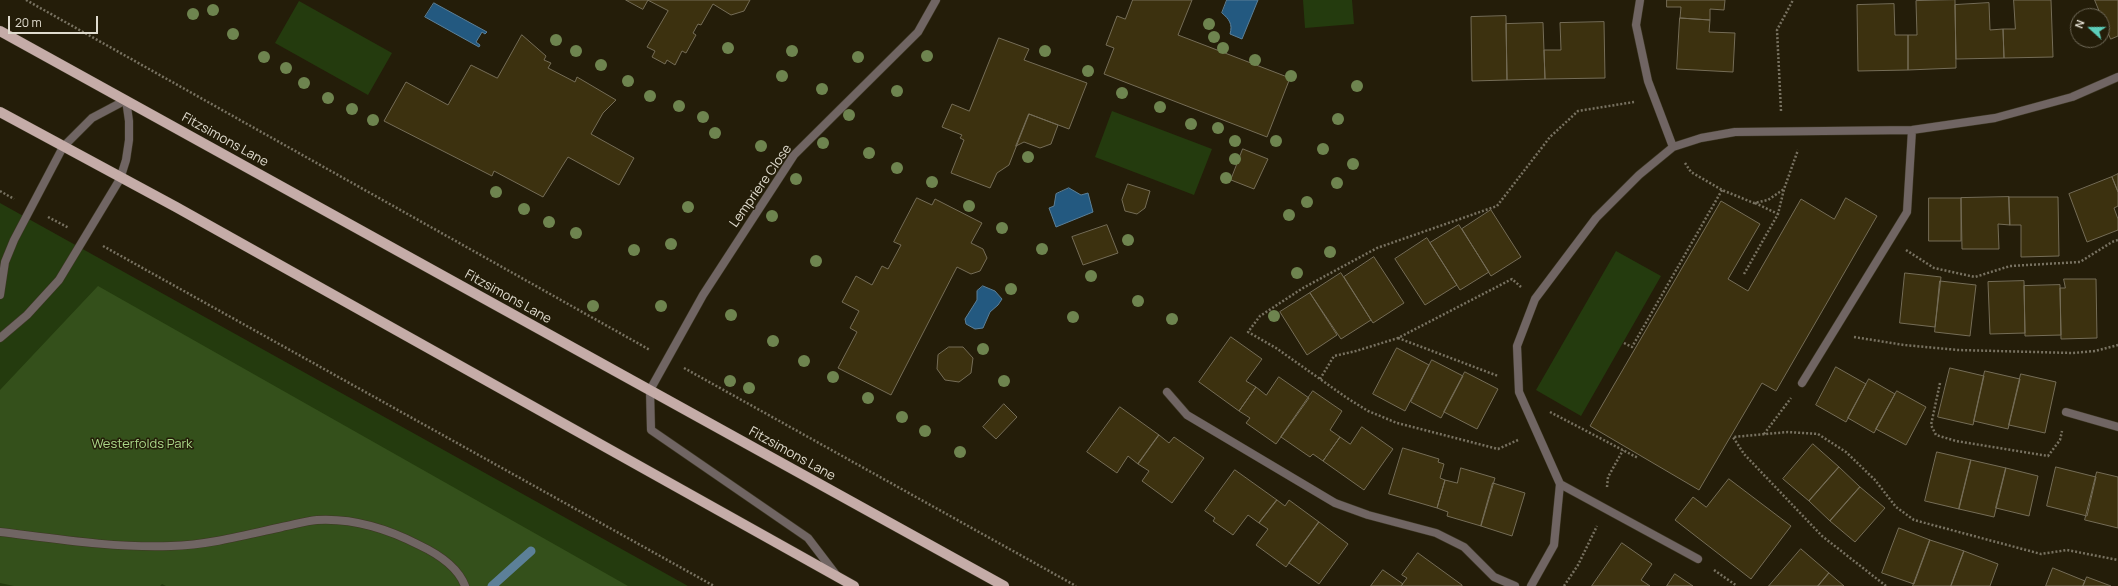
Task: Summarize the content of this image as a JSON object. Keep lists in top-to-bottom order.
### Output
{
  "streets": {
    "main road": ["Fitzsimons Lane"],
    "street": ["Lempriere Close"]
  },
  "crossings": [
    ["Fitzsimons Lane", "Lempriere Close"]
  ],
  "parks": ["Westerfolds Park"],
  "scale_bar": "20 m",
  "north": "left"
}
